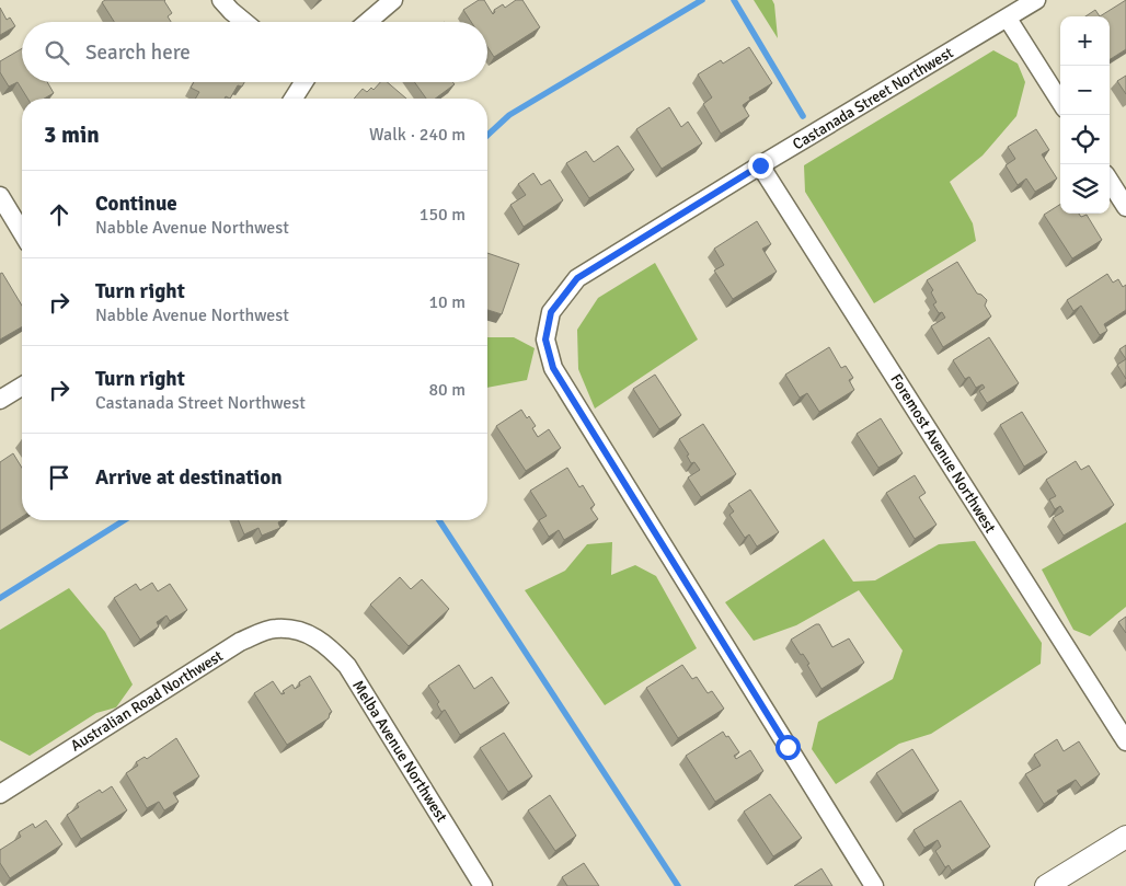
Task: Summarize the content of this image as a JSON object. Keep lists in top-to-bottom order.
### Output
{
  "streets": {
    "street": [
      "Castanada Street Northwest",
      "Foremost Avenue Northwest",
      "Australian Road Northwest",
      "Melba Avenue Northwest"
    ]
  },
  "crossings": [
    ["Castanada Street Northwest", "Foremost Avenue Northwest"],
    ["Australian Road Northwest", "Melba Avenue Northwest"]
  ],
  "page": {
    "map_buttons": ["+", "−"],
    "search": "Search here",
    "heading": ["3 min", "Walk · 240 m"],
    "list": [
      ["Continue", "Nabble Avenue Northwest", "150 m"],
      ["Turn right", "Nabble Avenue Northwest", "10 m"],
      ["Turn right", "Castanada Street Northwest", "80 m"],
      "Arrive at destination"
    ]
  }
}
